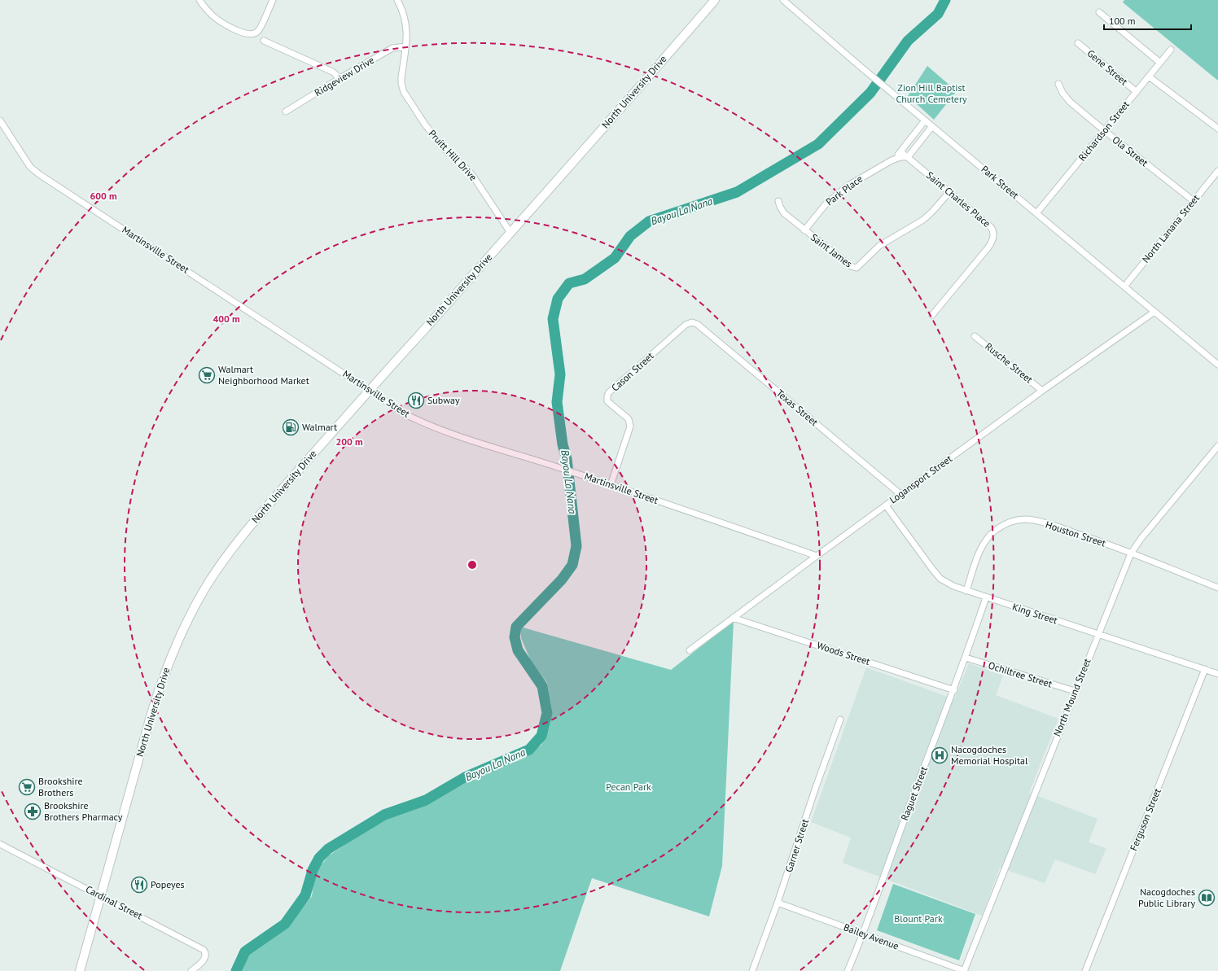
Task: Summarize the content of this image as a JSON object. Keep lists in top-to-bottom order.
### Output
{
  "streets": {
    "main road": ["North University Drive"],
    "street": [
      "Gene Street",
      "Ridgeview Drive",
      "Richardson Street",
      "Ola Street",
      "Pruitt Hill Drive",
      "Park Street",
      "Park Place",
      "Saint Charles Place",
      "North Lanana Street",
      "Martinsville Street",
      "Saint James",
      "Rusche Street",
      "Cason Street",
      "Texas Street",
      "Logansport Street",
      "Houston Street",
      "King Street",
      "Woods Street",
      "Ochiltree Street",
      "North Mound Street",
      "Raguet Street",
      "Ferguson Street",
      "Garner Street",
      "Cardinal Street",
      "Bailey Avenue"
    ]
  },
  "crossings": [
    ["Gene Street", "Richardson Street"],
    ["Ridgeview Drive", "Pruitt Hill Drive"],
    ["North University Drive", "Pruitt Hill Drive"],
    ["North University Drive", "Martinsville Street"],
    ["North University Drive", "Cardinal Street"],
    ["Richardson Street", "Ola Street"],
    ["Richardson Street", "Park Street"],
    ["Ola Street", "North Lanana Street"],
    ["Park Street", "Park Place"],
    ["Park Street", "North Lanana Street"],
    ["Park Street", "Logansport Street"],
    ["Park Place", "Saint Charles Place"],
    ["Park Place", "Saint James"],
    ["Saint Charles Place", "Saint James"],
    ["Martinsville Street", "Cason Street"],
    ["Martinsville Street", "Logansport Street"],
    ["Rusche Street", "Logansport Street"],
    ["Cason Street", "Texas Street"],
    ["Texas Street", "Logansport Street"],
    ["Logansport Street", "King Street"],
    ["Logansport Street", "Woods Street"],
    ["Houston Street", "King Street"],
    ["Houston Street", "North Mound Street"],
    ["King Street", "North Mound Street"],
    ["King Street", "Raguet Street"],
    ["King Street", "Ferguson Street"],
    ["Woods Street", "Raguet Street"],
    ["Ochiltree Street", "North Mound Street"],
    ["Ochiltree Street", "Raguet Street"],
    ["North Mound Street", "Bailey Avenue"],
    ["Raguet Street", "Bailey Avenue"],
    ["Garner Street", "Bailey Avenue"]
  ],
  "water": ["Bayou La Nana"],
  "parks": ["Zion Hill Baptist Church Cemetery", "Pecan Park", "Blount Park"],
  "places": {
    "supermarket": ["Walmart Neighborhood Market", "Brookshire Brothers"],
    "restaurant": ["Subway", "Popeyes"],
    "fuel station": ["Walmart"],
    "hospital": ["Nacogdoches Memorial Hospital"],
    "pharmacy": ["Brookshire Brothers Pharmacy"],
    "library": ["Nacogdoches Public Library"]
  },
  "scale_bar": "100 m",
  "rings": ["600 m", "400 m", "200 m"]
}
